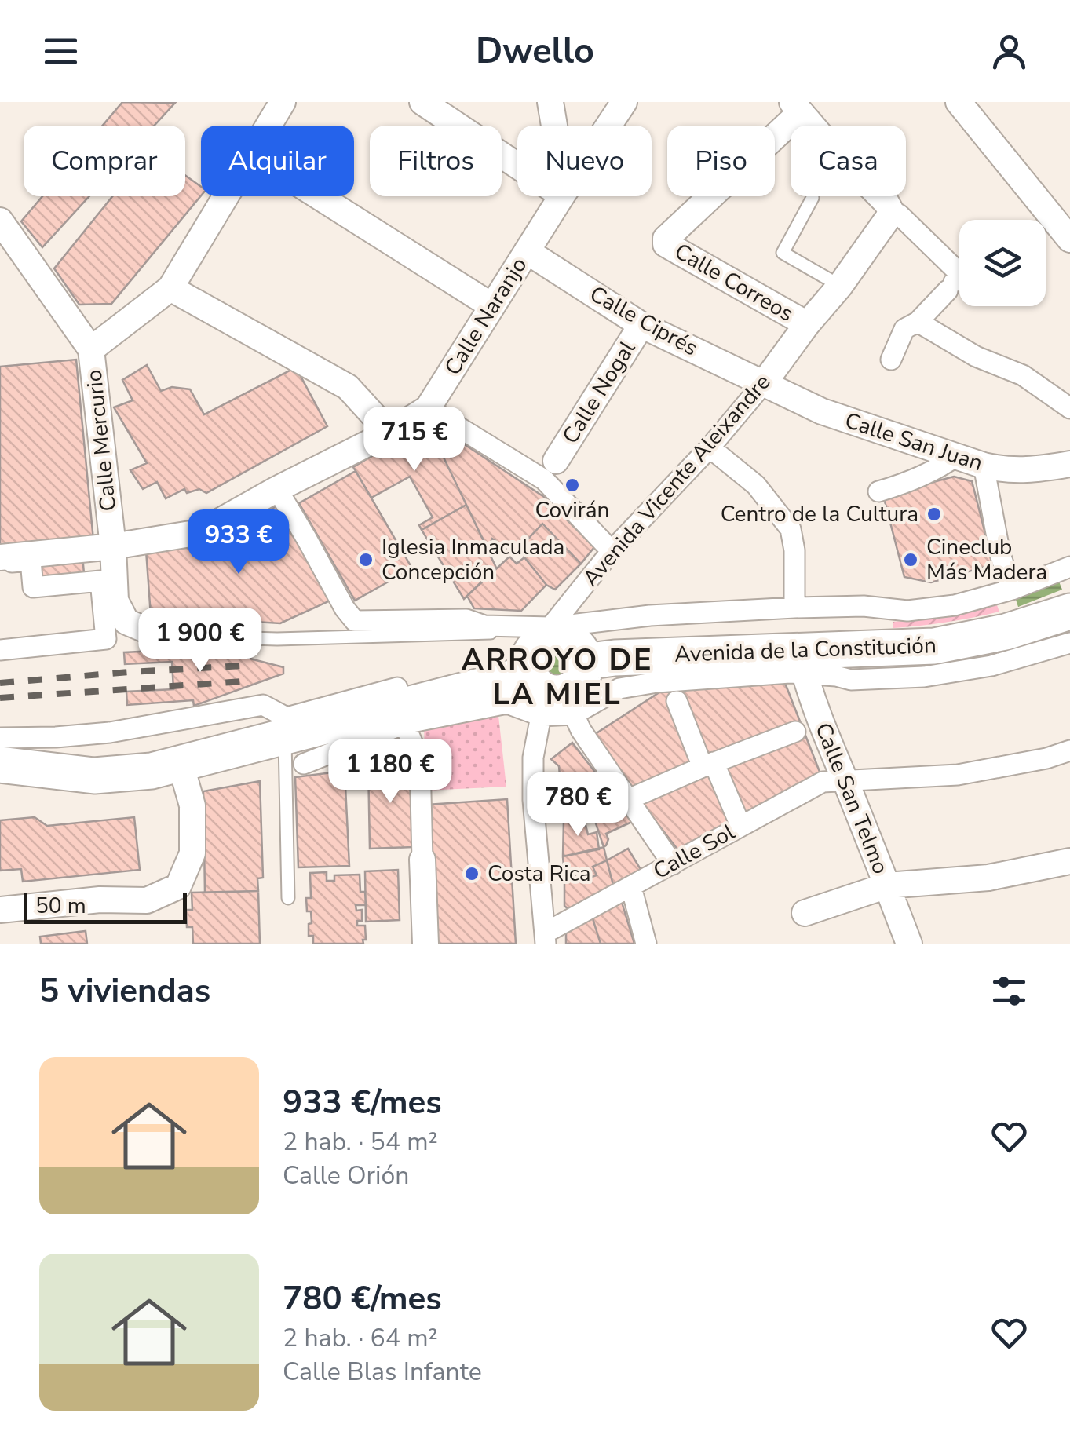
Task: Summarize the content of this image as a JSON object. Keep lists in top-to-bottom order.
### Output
{
  "streets": {
    "main road": ["Avenida de la Constitución"],
    "street": [
      "Calle Correos",
      "Calle Naranjo",
      "Calle Ciprés",
      "Calle Nogal",
      "Calle Mercurio",
      "Calle San Juan",
      "Avenida Vicente Aleixandre",
      "Calle San Telmo",
      "Calle Sol"
    ]
  },
  "crossings": [
    ["Calle Correos", "Avenida Vicente Aleixandre"],
    ["Calle Naranjo", "Calle Ciprés"],
    ["Calle Naranjo", "Calle Mercurio"],
    ["Calle Ciprés", "Calle Nogal"],
    ["Calle Ciprés", "Calle San Juan"],
    ["Calle Ciprés", "Avenida Vicente Aleixandre"],
    ["Calle San Juan", "Avenida Vicente Aleixandre"],
    ["Avenida Vicente Aleixandre", "Avenida de la Constitución"],
    ["Avenida de la Constitución", "Calle San Telmo"],
    ["Calle San Telmo", "Calle Sol"]
  ],
  "districts": ["ARROYO DE LA MIEL"],
  "places": [
    "Covirán",
    "Centro de la Cultura",
    "Iglesia Inmaculada Concepción",
    "Cineclub Más Madera",
    "Costa Rica"
  ],
  "scale_bar": "50 m",
  "page": {
    "header": "Dwello",
    "chip": [
      "Comprar",
      "Alquilar",
      "Filtros",
      "Nuevo",
      "Piso",
      "Casa"
    ],
    "price": [
      "715 €",
      "933 €",
      "1 900 €",
      "1 180 €",
      "780 €"
    ],
    "scale": "50 m",
    "heading": "5 viviendas",
    "list": [
      {
        "name": "933 €/mes",
        "note": "2 hab. · 54 m² · Calle Orión"
      },
      {
        "name": "780 €/mes",
        "note": "2 hab. · 64 m² · Calle Blas Infante"
      }
    ]
  }
}
